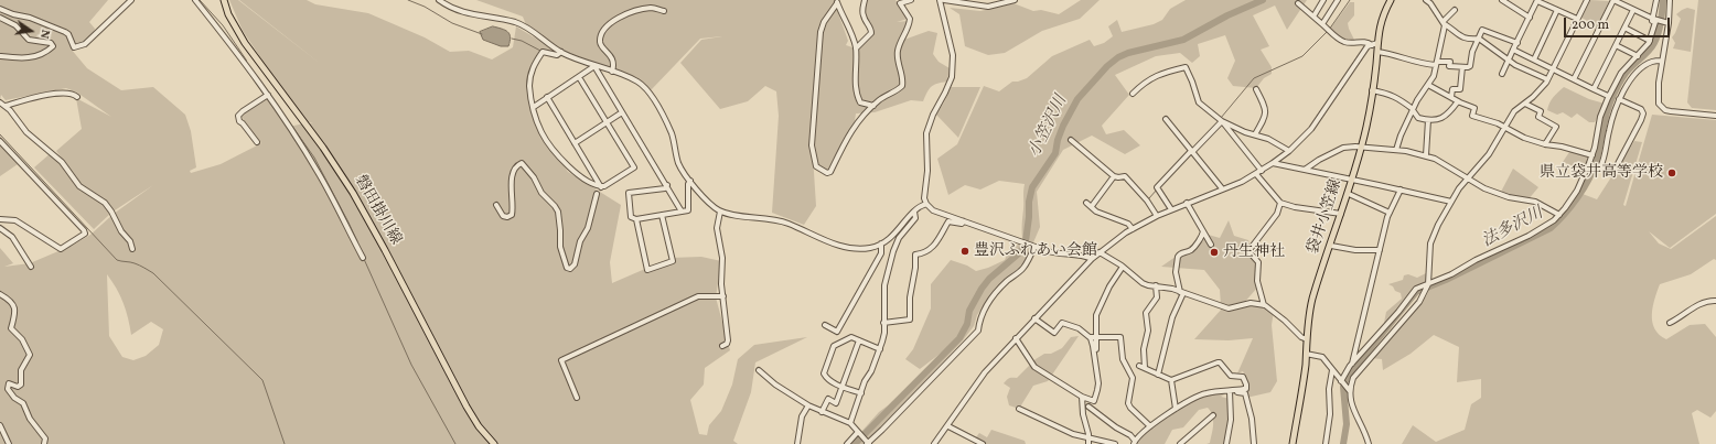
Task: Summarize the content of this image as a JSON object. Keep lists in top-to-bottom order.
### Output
{
  "streets": {
    "main road": ["磐田掛川線", "袋井小笠線"]
  },
  "water": ["小笠沢川", "法多沢川"],
  "places": ["県立袋井高等学校", "豊沢ふれあい会館", "丹生神社"],
  "scale_bar": "200 m",
  "north": "right"
}
